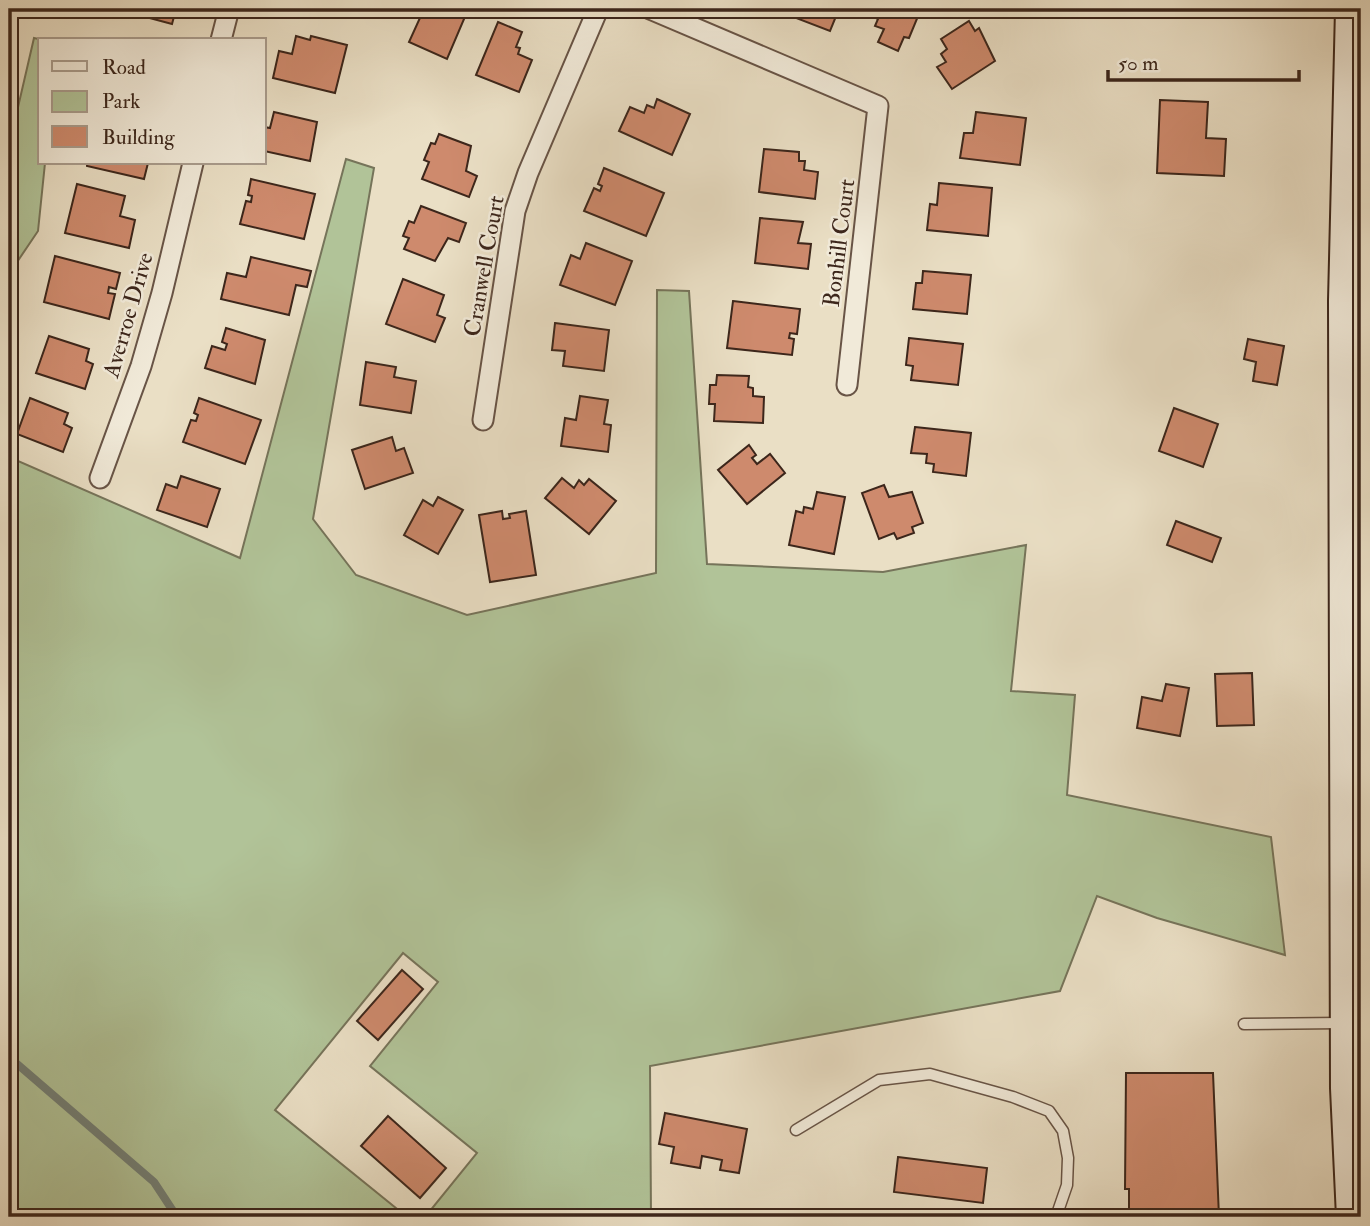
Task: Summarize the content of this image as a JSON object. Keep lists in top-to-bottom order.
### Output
{
  "streets": {
    "street": ["Bonhill Court", "Cranwell Court", "Averroe Drive"]
  },
  "legend": ["Road", "Park", "Building"],
  "scale_bar": "50 m"
}
